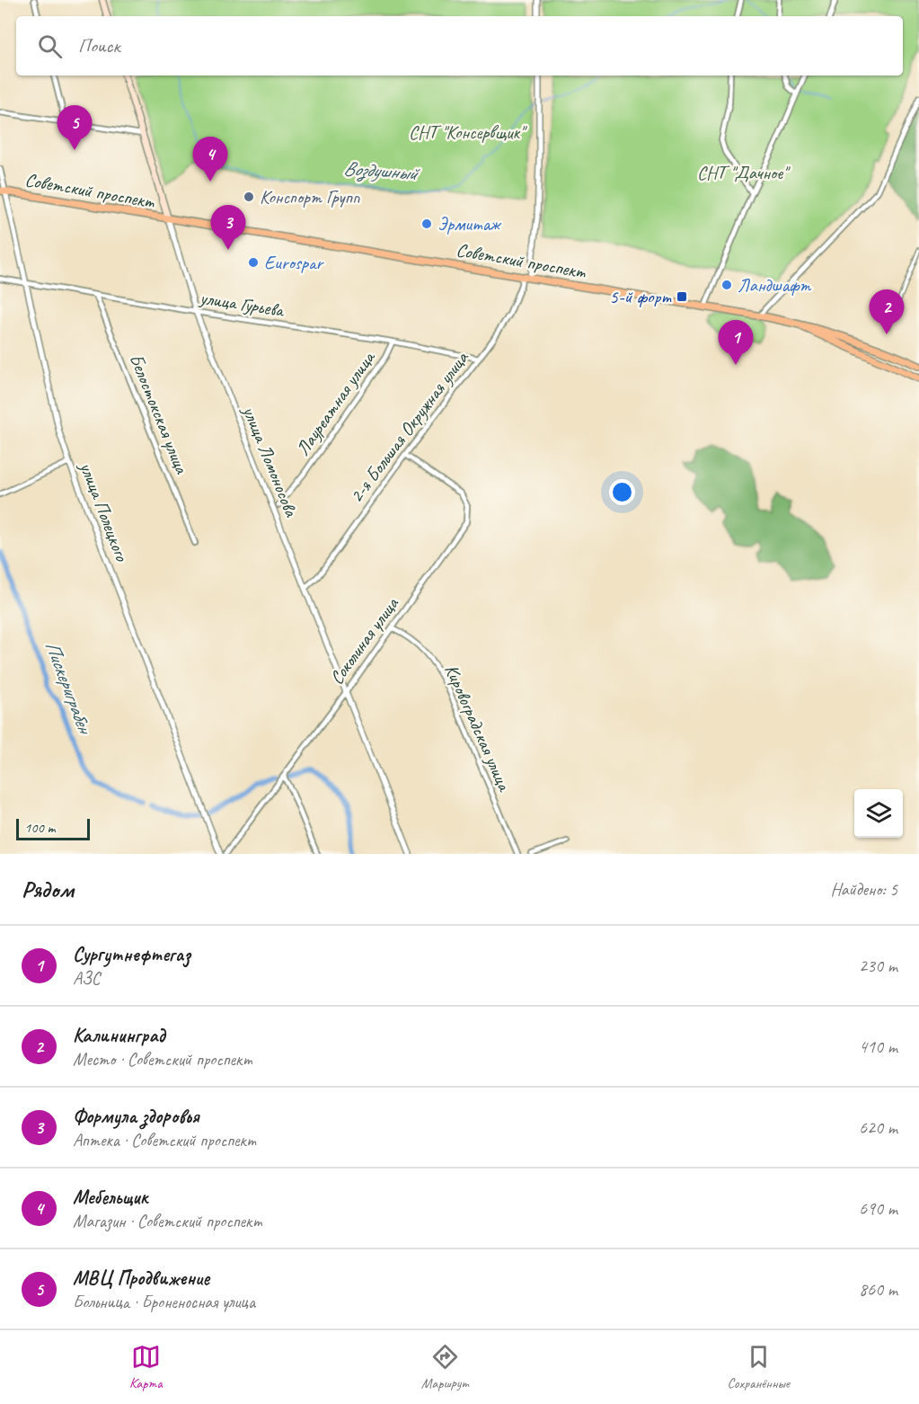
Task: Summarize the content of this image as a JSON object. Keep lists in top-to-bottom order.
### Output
{
  "streets": {
    "main road": ["Советский проспект", "улица Ломоносова"],
    "street": [
      "улица Гурьева",
      "Лауреатная улица",
      "Белостокская улица",
      "2-я Большая Окружная улица",
      "улица Полецкого",
      "Соколиная улица",
      "Кировоградская улица"
    ]
  },
  "crossings": [
    ["Советский проспект", "2-я Большая Окружная улица"],
    ["Советский проспект", "улица Ломоносова"],
    ["Советский проспект", "улица Полецкого"],
    ["улица Гурьева", "Лауреатная улица"],
    ["улица Гурьева", "Белостокская улица"],
    ["улица Гурьева", "2-я Большая Окружная улица"],
    ["улица Гурьева", "улица Ломоносова"],
    ["улица Гурьева", "улица Полецкого"],
    ["2-я Большая Окружная улица", "улица Ломоносова"],
    ["2-я Большая Окружная улица", "Соколиная улица"],
    ["улица Ломоносова", "Соколиная улица"],
    ["Соколиная улица", "Кировоградская улица"]
  ],
  "water": ["Воздушный", "Пискериграбен"],
  "parks": ["СНТ \"Консервщик\"", "СНТ \"Дачное\""],
  "places": {
    "other": [
      "Конспорт Групп",
      "Эрмитаж",
      "Eurospar",
      "Ландшафт"
    ],
    "transit": ["5-й форт"]
  },
  "scale_bar": "100 m",
  "page": {
    "search": "Поиск",
    "pins": [
      "5",
      "4",
      "3",
      "2",
      "1"
    ],
    "scale": "100 m",
    "heading": ["Рядом", "Найдено: 5"],
    "list": [
      {
        "mark": "1",
        "name": "Сургутнефтегаз",
        "note": "АЗС",
        "value": "230 m"
      },
      {
        "mark": "2",
        "name": "Калининград",
        "note": "Место · Советский проспект",
        "value": "410 m"
      },
      {
        "mark": "3",
        "name": "Формула здоровья",
        "note": "Аптека · Советский проспект",
        "value": "620 m"
      },
      {
        "mark": "4",
        "name": "Мебельщик",
        "note": "Магазин · Советский проспект",
        "value": "690 m"
      },
      {
        "mark": "5",
        "name": "МВЦ Продвижение",
        "note": "Больница · Броненосная улица",
        "value": "860 m"
      }
    ],
    "nav": ["Карта", "Маршрут", "Сохранённые"]
  }
}
